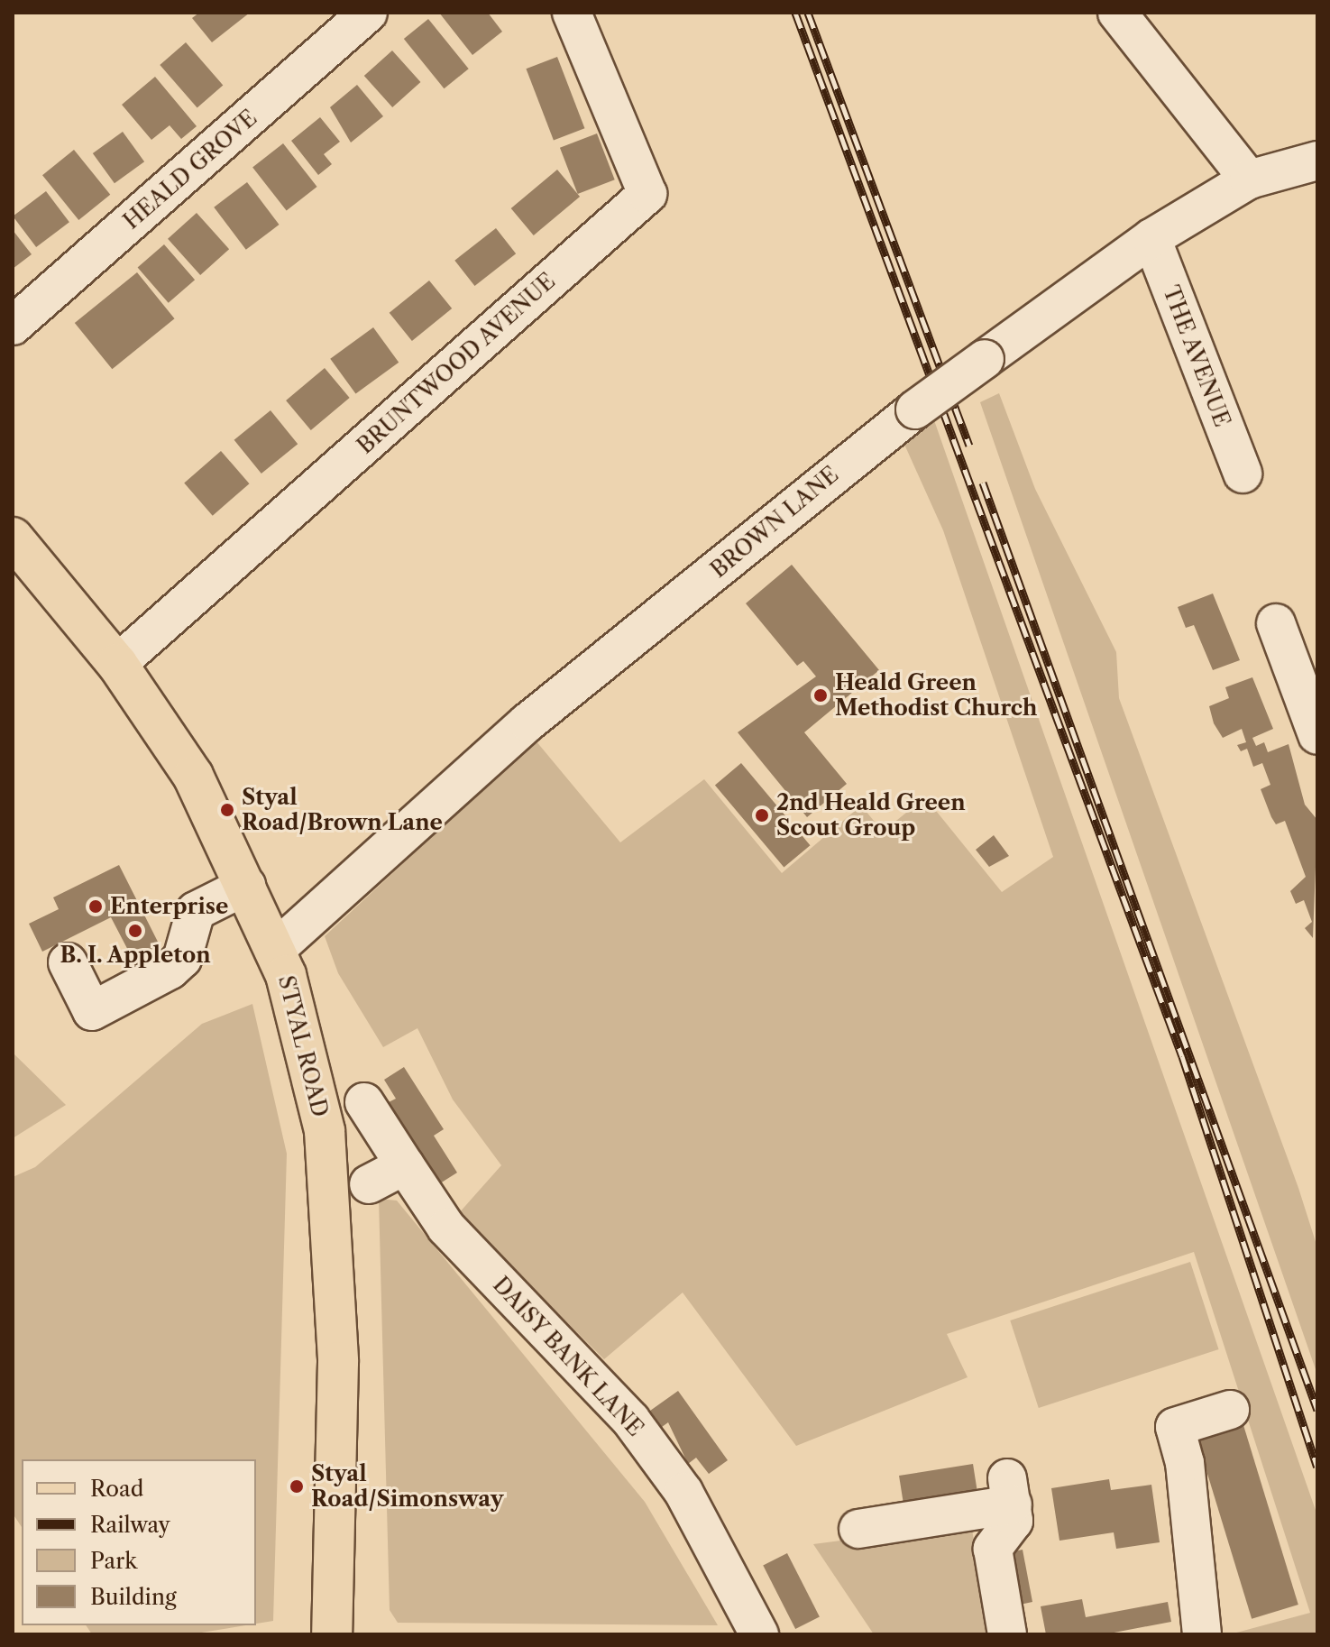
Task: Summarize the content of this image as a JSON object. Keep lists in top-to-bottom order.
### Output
{
  "streets": {
    "main road": ["STYAL ROAD"],
    "street": [
      "HEALD GROVE",
      "THE AVENUE",
      "BRUNTWOOD AVENUE",
      "BROWN LANE",
      "DAISY BANK LANE"
    ]
  },
  "crossings": [
    ["THE AVENUE", "BROWN LANE"],
    ["BRUNTWOOD AVENUE", "STYAL ROAD"],
    ["BROWN LANE", "STYAL ROAD"]
  ],
  "places": [
    "Heald Green Methodist Church",
    "Styal Road/Brown Lane",
    "2nd Heald Green Scout Group",
    "Enterprise",
    "B. I. Appleton",
    "Styal Road/Simonsway"
  ],
  "legend": [
    "Road",
    "Railway",
    "Park",
    "Building"
  ]
}
